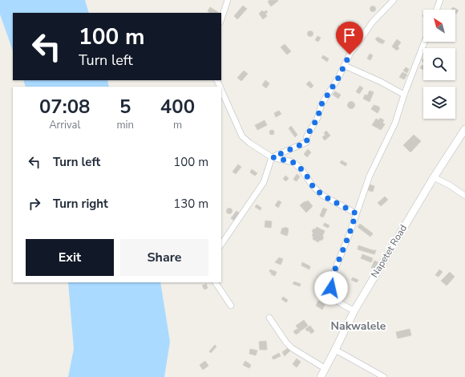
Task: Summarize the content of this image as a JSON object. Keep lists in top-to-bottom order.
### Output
{
  "streets": {
    "main road": ["Napetet Road"]
  },
  "districts": ["Nakwalele"],
  "north": "top left",
  "page": {
    "turn": ["100 m", "Turn left"],
    "eta": [
      "07:08",
      "Arrival",
      "5",
      "min",
      "400",
      "m"
    ],
    "list": [
      {
        "name": "Turn left",
        "value": "100 m"
      },
      {
        "name": "Turn right",
        "value": "130 m"
      }
    ],
    "buttons": ["Exit", "Share"]
  }
}
